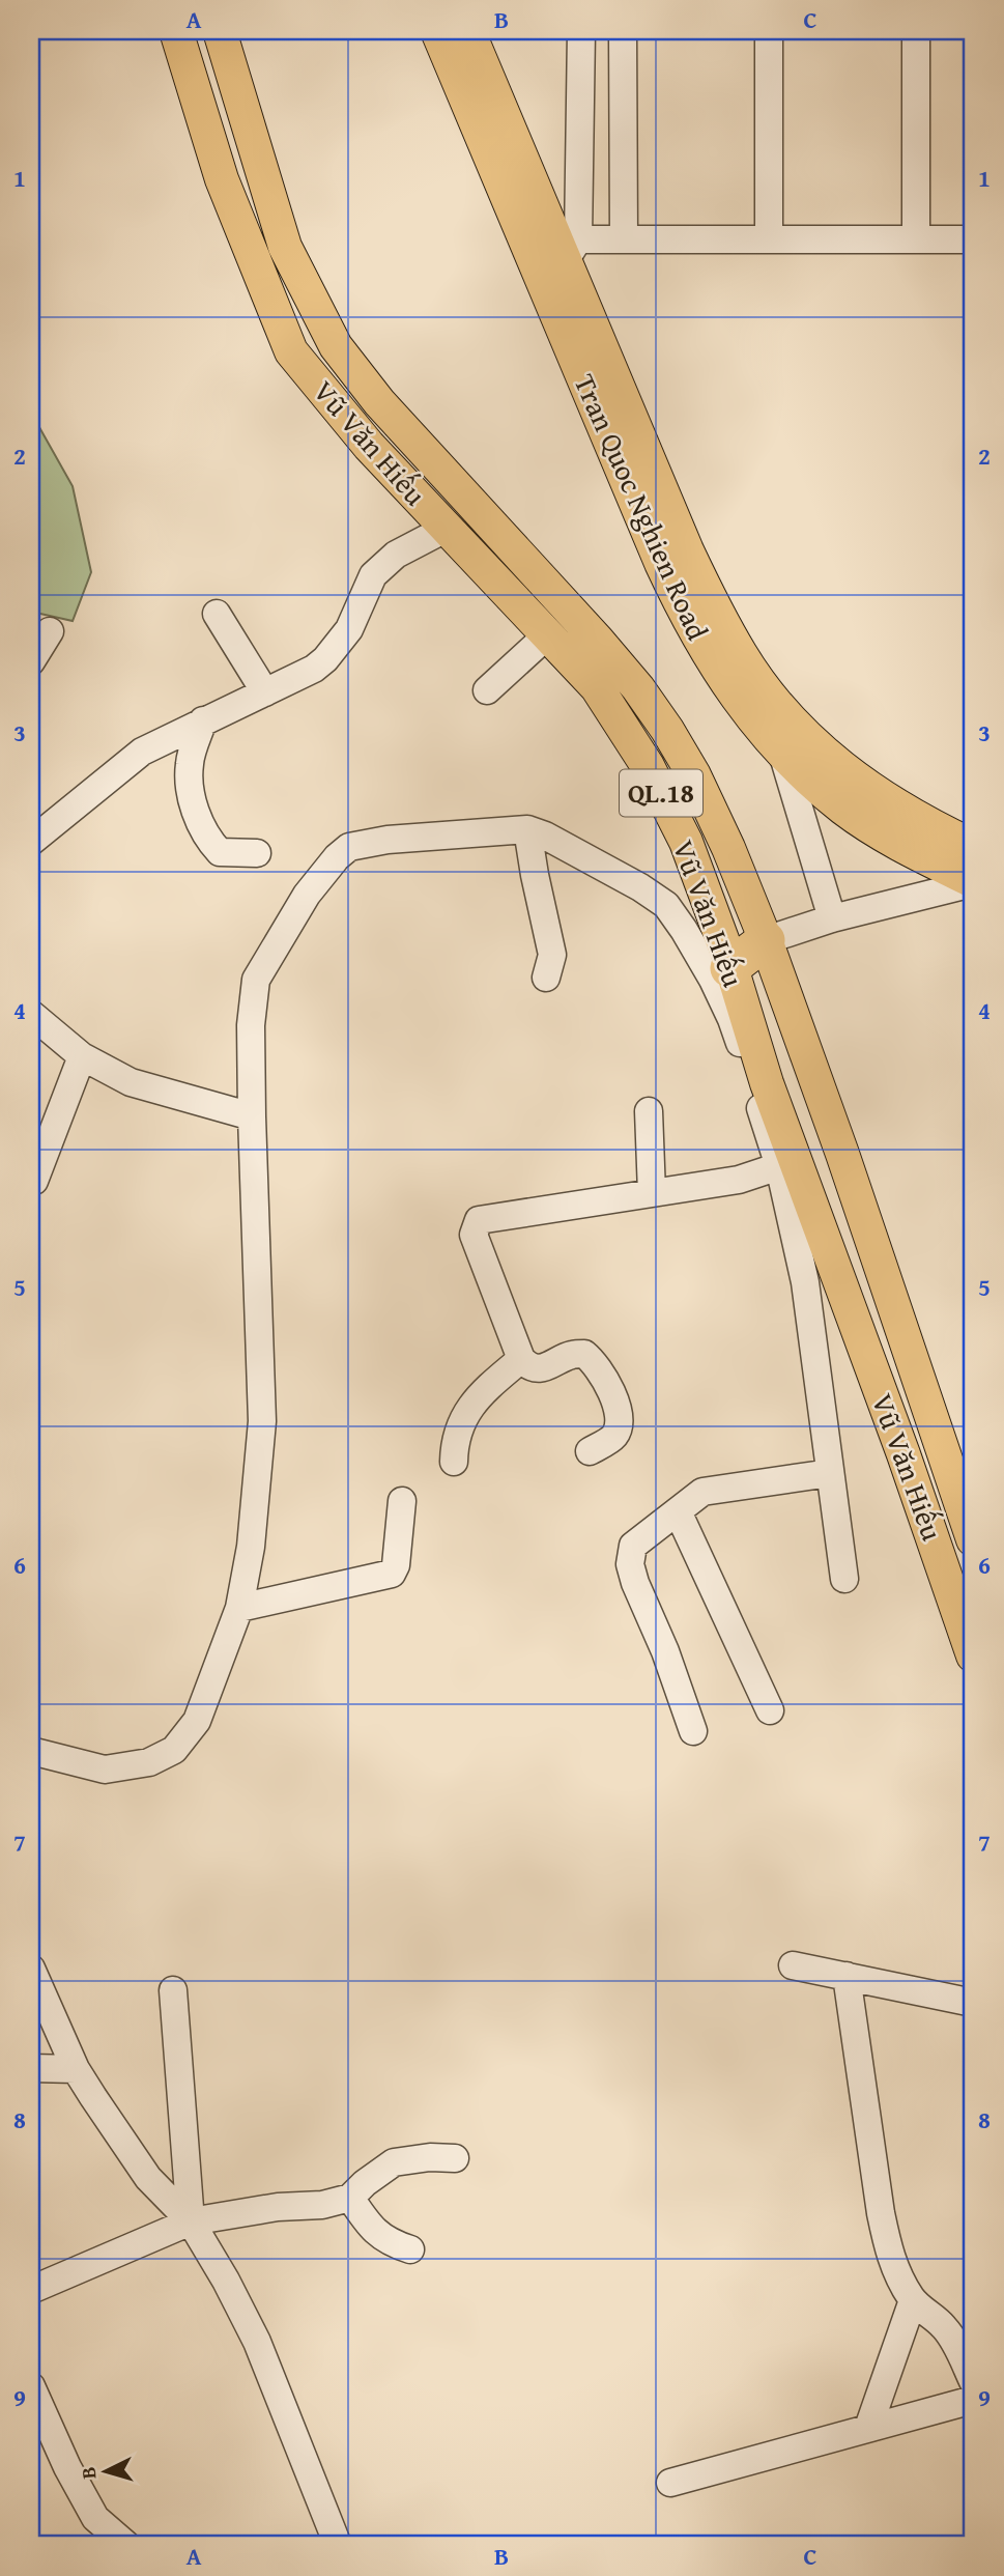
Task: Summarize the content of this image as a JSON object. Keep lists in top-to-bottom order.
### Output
{
  "streets": {
    "main road": ["Vũ Văn Hiếu", "Tran Quoc Nghien Road", "QL.18"]
  },
  "north": "left",
  "grid": {
    "columns": ["A", "B", "C"],
    "rows": [
      "1",
      "2",
      "3",
      "4",
      "5",
      "6",
      "7",
      "8",
      "9"
    ]
  }
}
